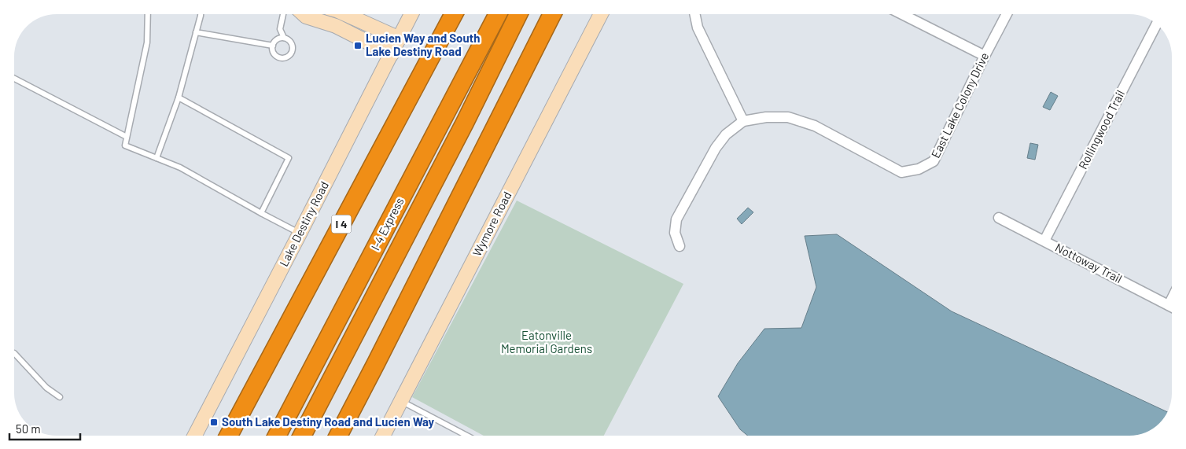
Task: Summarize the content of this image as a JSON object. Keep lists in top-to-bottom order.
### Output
{
  "streets": {
    "highway": ["I 4", "I-4 Express"],
    "street": [
      "East Lake Colony Drive",
      "Rollingwood Trail",
      "Lake Destiny Road",
      "Wymore Road",
      "Nottoway Trail"
    ]
  },
  "crossings": [
    ["Rollingwood Trail", "Nottoway Trail"]
  ],
  "parks": ["Eatonville Memorial Gardens"],
  "places": {
    "transit": ["Lucien Way and South Lake Destiny Road", "South Lake Destiny Road and Lucien Way"]
  },
  "scale_bar": "50 m"
}
